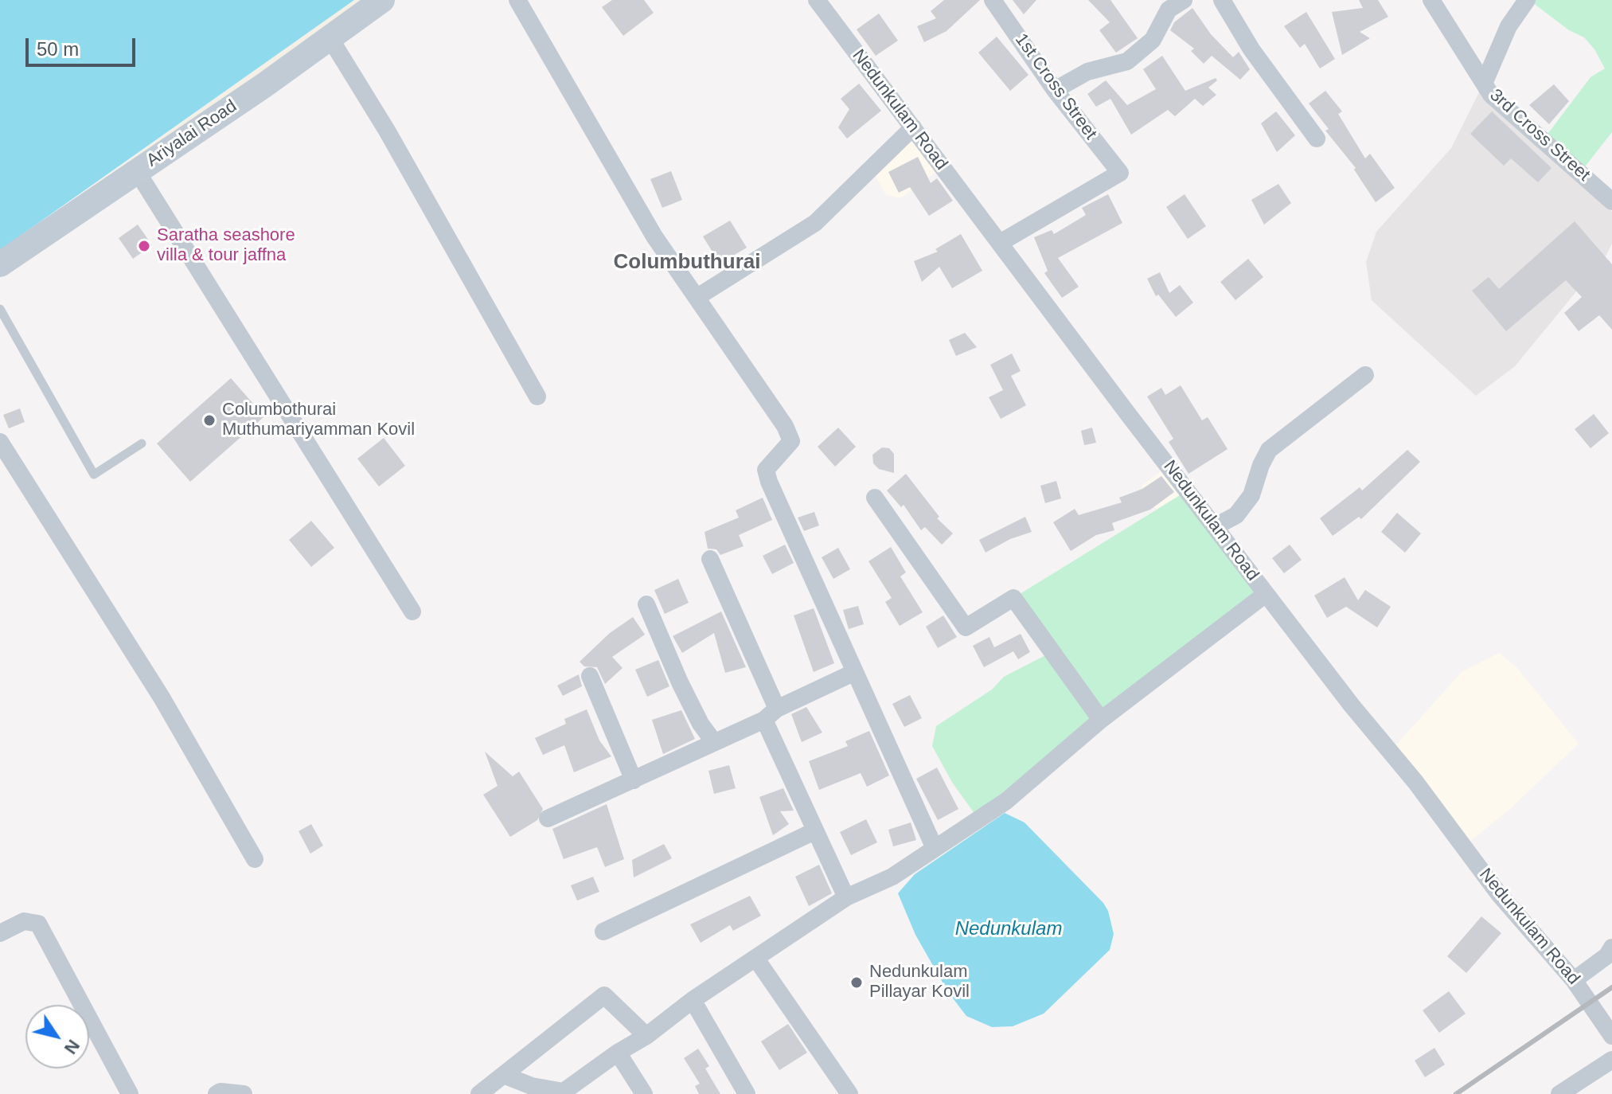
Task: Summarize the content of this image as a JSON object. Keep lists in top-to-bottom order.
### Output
{
  "streets": {
    "street": [
      "1st Cross Street",
      "Nedunkulam Road",
      "Ariyalai Road",
      "3rd Cross Street"
    ]
  },
  "crossings": [
    ["1st Cross Street", "Nedunkulam Road"]
  ],
  "districts": ["Columbuthurai"],
  "water": ["Nedunkulam"],
  "places": ["Saratha seashore villa & tour jaffna", "Columbothurai Muthumariyamman Kovil", "Nedunkulam Pillayar Kovil"],
  "scale_bar": "50 m",
  "north": "bottom right"
}
